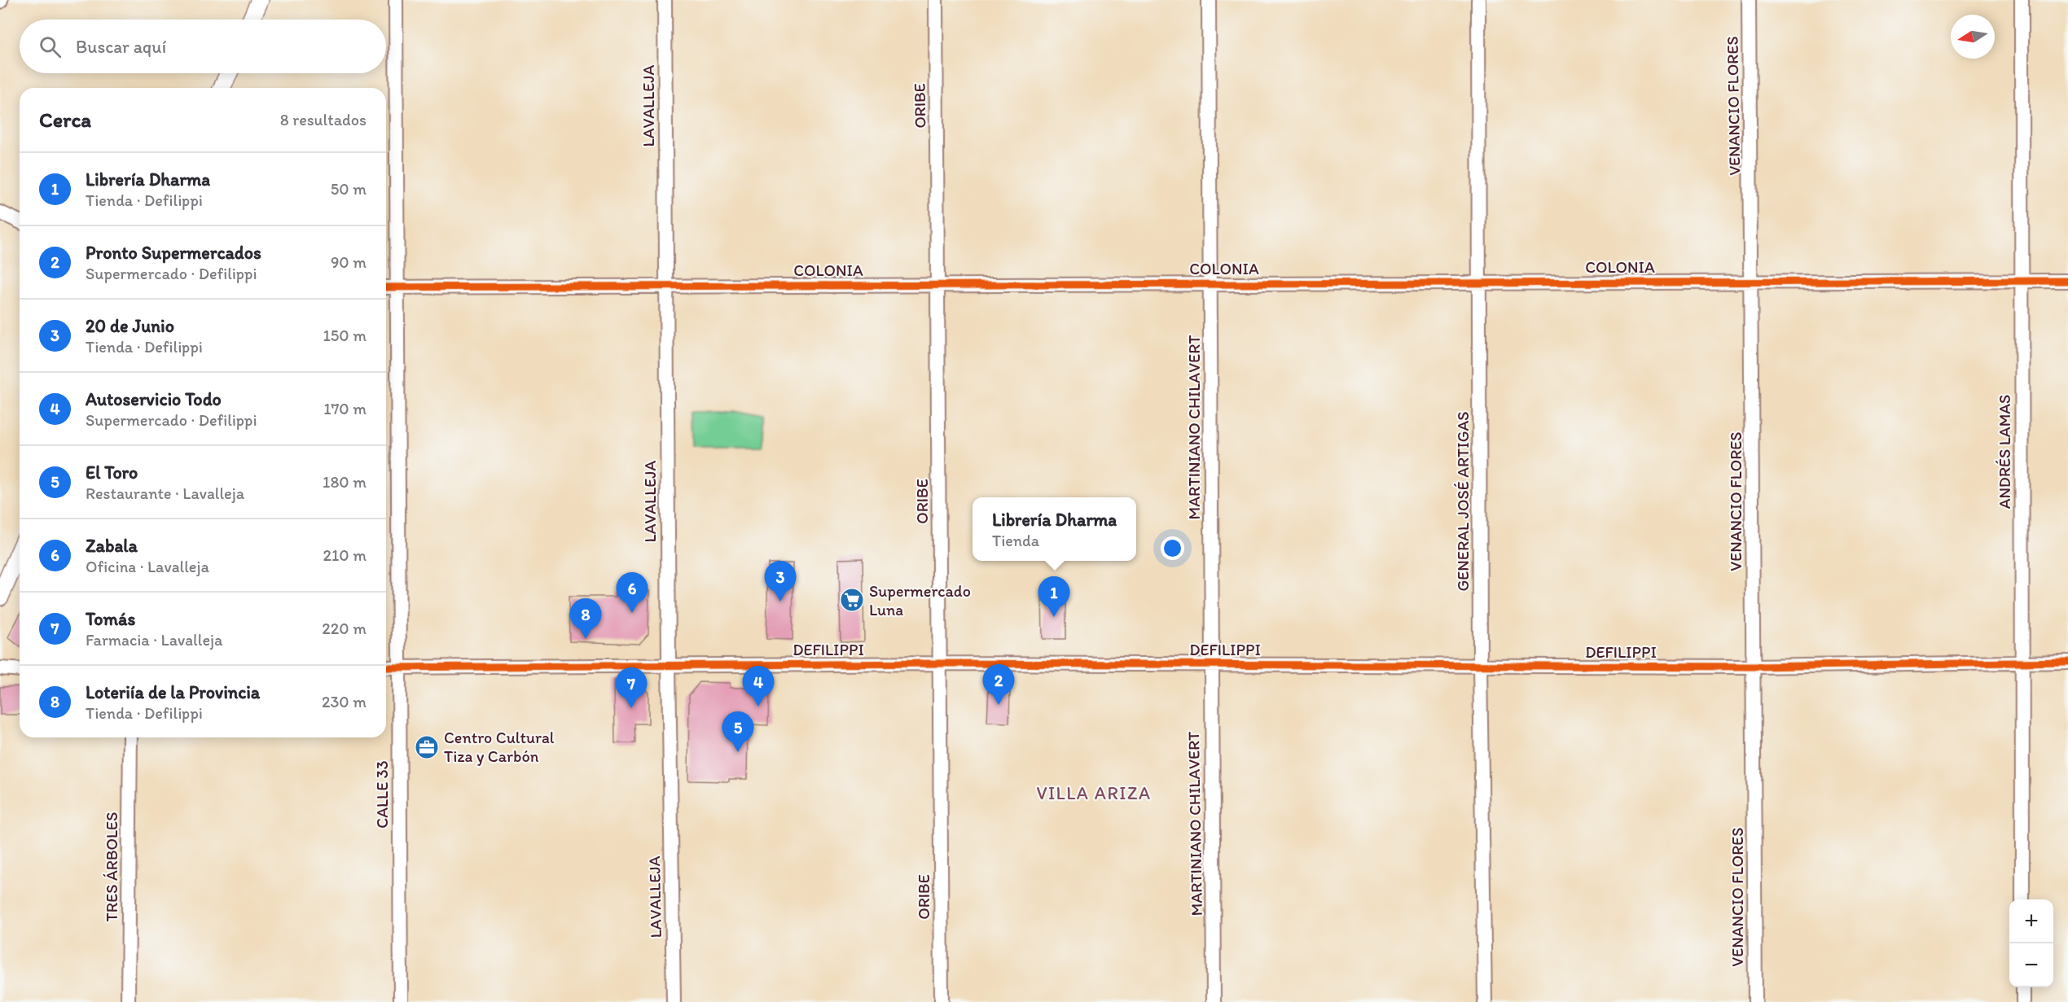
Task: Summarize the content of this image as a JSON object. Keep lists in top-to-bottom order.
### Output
{
  "streets": {
    "street": [
      "LAVALLEJA",
      "ORIBE",
      "VENANCIO FLORES",
      "COLONIA",
      "MARTINIANO CHILAVERT",
      "ANDRÉS LAMAS",
      "GENERAL JOSÉ ARTIGAS",
      "DEFILIPPI",
      "CALLE 33",
      "TRES ÁRBOLES"
    ]
  },
  "crossings": [
    ["LAVALLEJA", "COLONIA"],
    ["LAVALLEJA", "DEFILIPPI"],
    ["ORIBE", "COLONIA"],
    ["ORIBE", "DEFILIPPI"],
    ["VENANCIO FLORES", "COLONIA"],
    ["VENANCIO FLORES", "DEFILIPPI"],
    ["COLONIA", "MARTINIANO CHILAVERT"],
    ["COLONIA", "ANDRÉS LAMAS"],
    ["COLONIA", "GENERAL JOSÉ ARTIGAS"],
    ["COLONIA", "CALLE 33"],
    ["MARTINIANO CHILAVERT", "DEFILIPPI"],
    ["ANDRÉS LAMAS", "DEFILIPPI"],
    ["GENERAL JOSÉ ARTIGAS", "DEFILIPPI"],
    ["DEFILIPPI", "CALLE 33"]
  ],
  "districts": ["VILLA ARIZA"],
  "places": {
    "supermarket": ["Supermercado Luna"],
    "office": ["Centro Cultural Tiza y Carbón"]
  },
  "north": "left",
  "page": {
    "search": "Buscar aquí",
    "heading": ["Cerca", "8 resultados"],
    "list": [
      {
        "mark": "1",
        "name": "Librería Dharma",
        "note": "Tienda · Defilippi",
        "value": "50 m"
      },
      {
        "mark": "2",
        "name": "Pronto Supermercados",
        "note": "Supermercado · Defilippi",
        "value": "90 m"
      },
      {
        "mark": "3",
        "name": "20 de Junio",
        "note": "Tienda · Defilippi",
        "value": "150 m"
      },
      {
        "mark": "4",
        "name": "Autoservicio Todo",
        "note": "Supermercado · Defilippi",
        "value": "170 m"
      },
      {
        "mark": "5",
        "name": "El Toro",
        "note": "Restaurante · Lavalleja",
        "value": "180 m"
      },
      {
        "mark": "6",
        "name": "Zabala",
        "note": "Oficina · Lavalleja",
        "value": "210 m"
      },
      {
        "mark": "7",
        "name": "Tomás",
        "note": "Farmacia · Lavalleja",
        "value": "220 m"
      },
      {
        "mark": "8",
        "name": "Loteriía de la Provincia",
        "note": "Tienda · Defilippi",
        "value": "230 m"
      }
    ],
    "popup": ["Librería Dharma", "Tienda"],
    "pins": [
      "3",
      "6",
      "1",
      "8",
      "2",
      "4",
      "7",
      "5"
    ],
    "map_buttons": ["+", "−"]
  }
}
